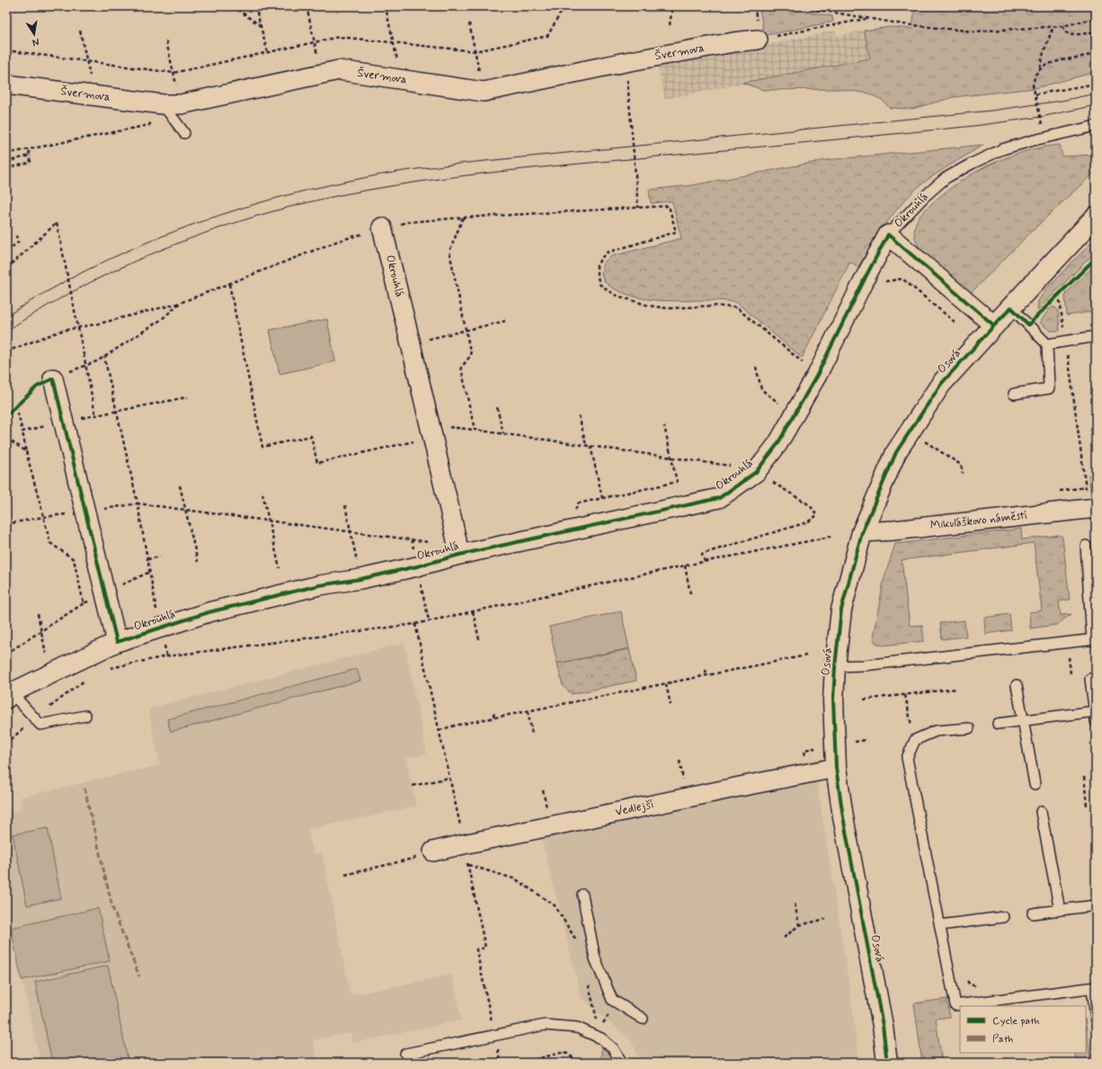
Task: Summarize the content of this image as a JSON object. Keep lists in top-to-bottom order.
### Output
{
  "streets": {
    "street": [
      "Švermova",
      "Okrouhlá",
      "Osová",
      "Mikuláškovo náměstí",
      "Vedlejší"
    ]
  },
  "crossings": [
    ["Osová", "Mikuláškovo náměstí"],
    ["Osová", "Vedlejší"]
  ],
  "legend": ["Cycle path", "Path"],
  "north": "bottom"
}
